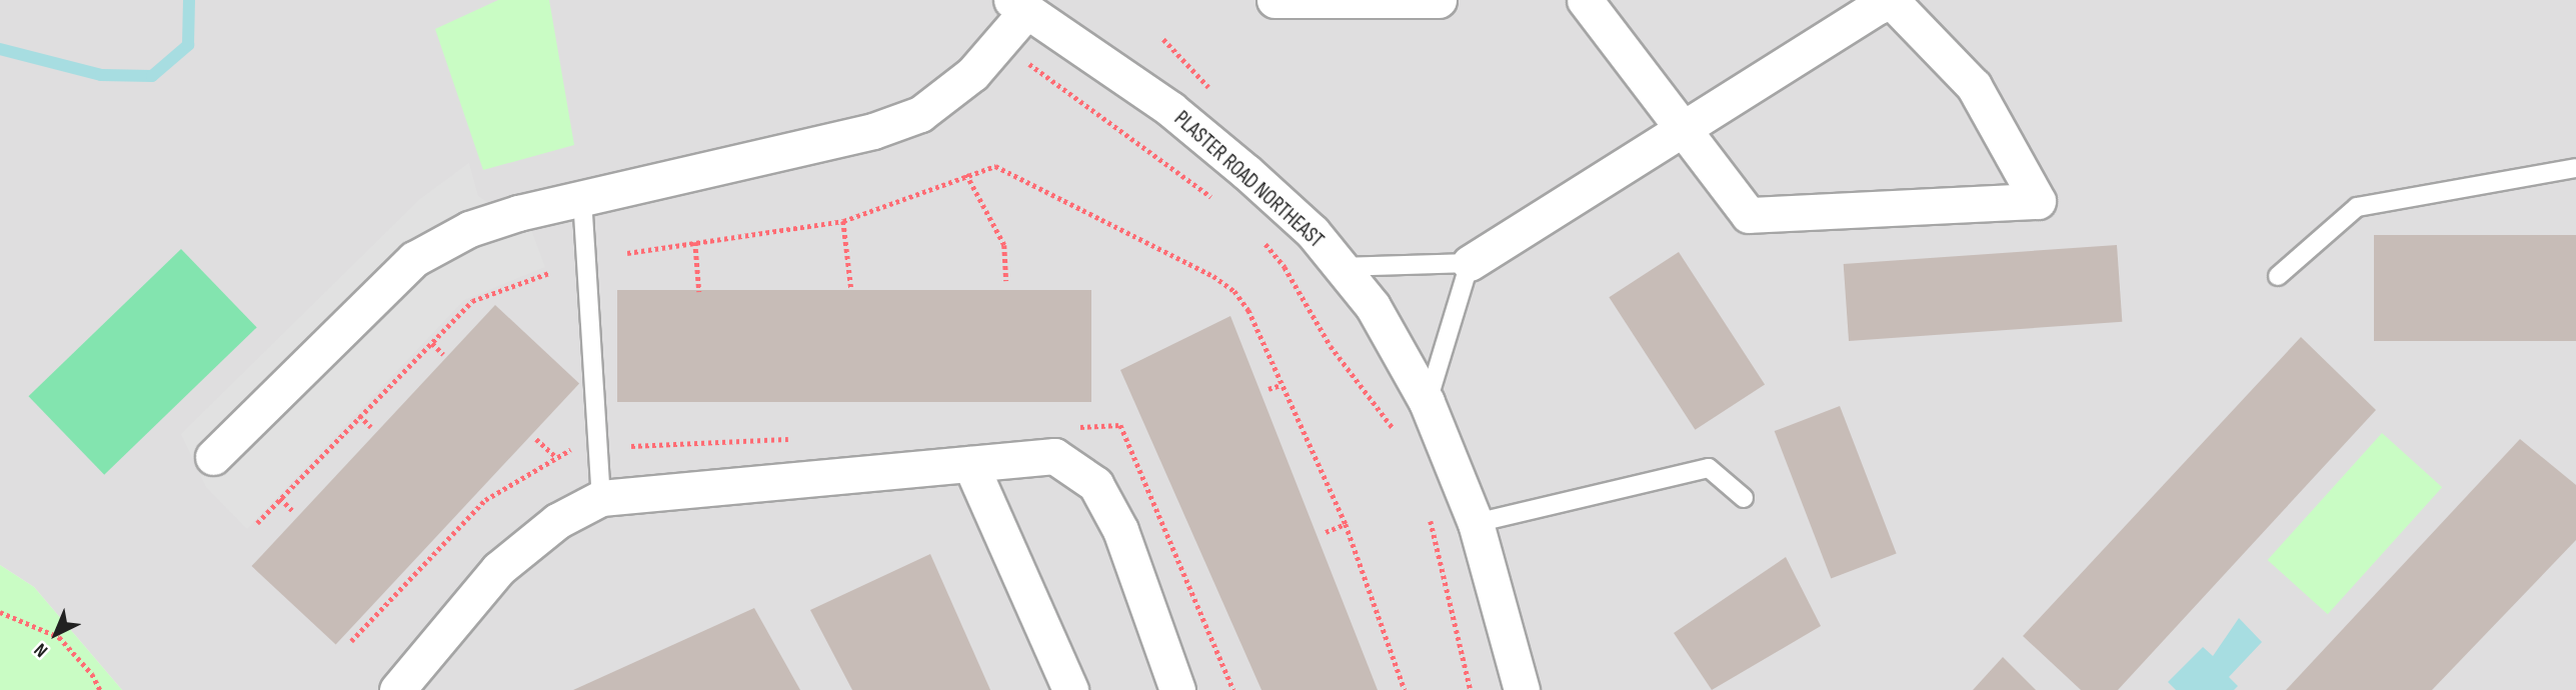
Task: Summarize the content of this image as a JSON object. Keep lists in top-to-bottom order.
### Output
{
  "streets": {
    "street": ["PLASTER ROAD NORTHEAST"]
  },
  "north": "bottom left"
}
